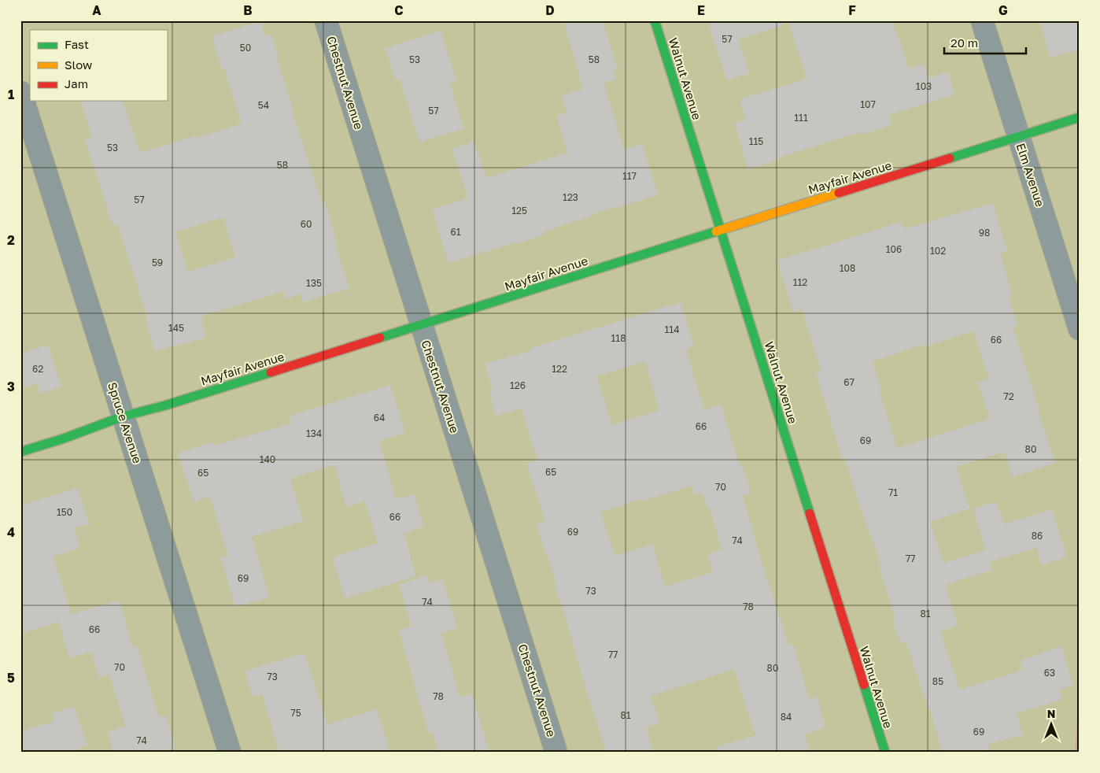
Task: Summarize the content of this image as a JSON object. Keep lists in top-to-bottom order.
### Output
{
  "streets": {
    "street": [
      "Walnut Avenue",
      "Chestnut Avenue",
      "Elm Avenue",
      "Mayfair Avenue",
      "Spruce Avenue"
    ]
  },
  "crossings": [
    ["Walnut Avenue", "Mayfair Avenue"],
    ["Chestnut Avenue", "Mayfair Avenue"],
    ["Elm Avenue", "Mayfair Avenue"],
    ["Mayfair Avenue", "Spruce Avenue"]
  ],
  "house_numbers": [
    "57",
    "50",
    "53",
    "58",
    "103",
    "107",
    "54",
    "57",
    "111",
    "115",
    "53",
    "58",
    "117",
    "123",
    "57",
    "125",
    "60",
    "61",
    "98",
    "106",
    "102",
    "59",
    "108",
    "112",
    "135",
    "145",
    "114",
    "118",
    "66",
    "62",
    "122",
    "67",
    "126",
    "72",
    "64",
    "66",
    "134",
    "69",
    "80",
    "140",
    "65",
    "65",
    "70",
    "71",
    "150",
    "66",
    "69",
    "86",
    "74",
    "77",
    "69",
    "73",
    "74",
    "78",
    "81",
    "66",
    "77",
    "70",
    "80",
    "63",
    "73",
    "85",
    "78",
    "75",
    "81",
    "84",
    "69",
    "74"
  ],
  "legend": ["Fast", "Slow", "Jam"],
  "scale_bar": "20 m",
  "north": "top",
  "grid": {
    "columns": [
      "A",
      "B",
      "C",
      "D",
      "E",
      "F",
      "G"
    ],
    "rows": [
      "1",
      "2",
      "3",
      "4",
      "5"
    ]
  }
}
